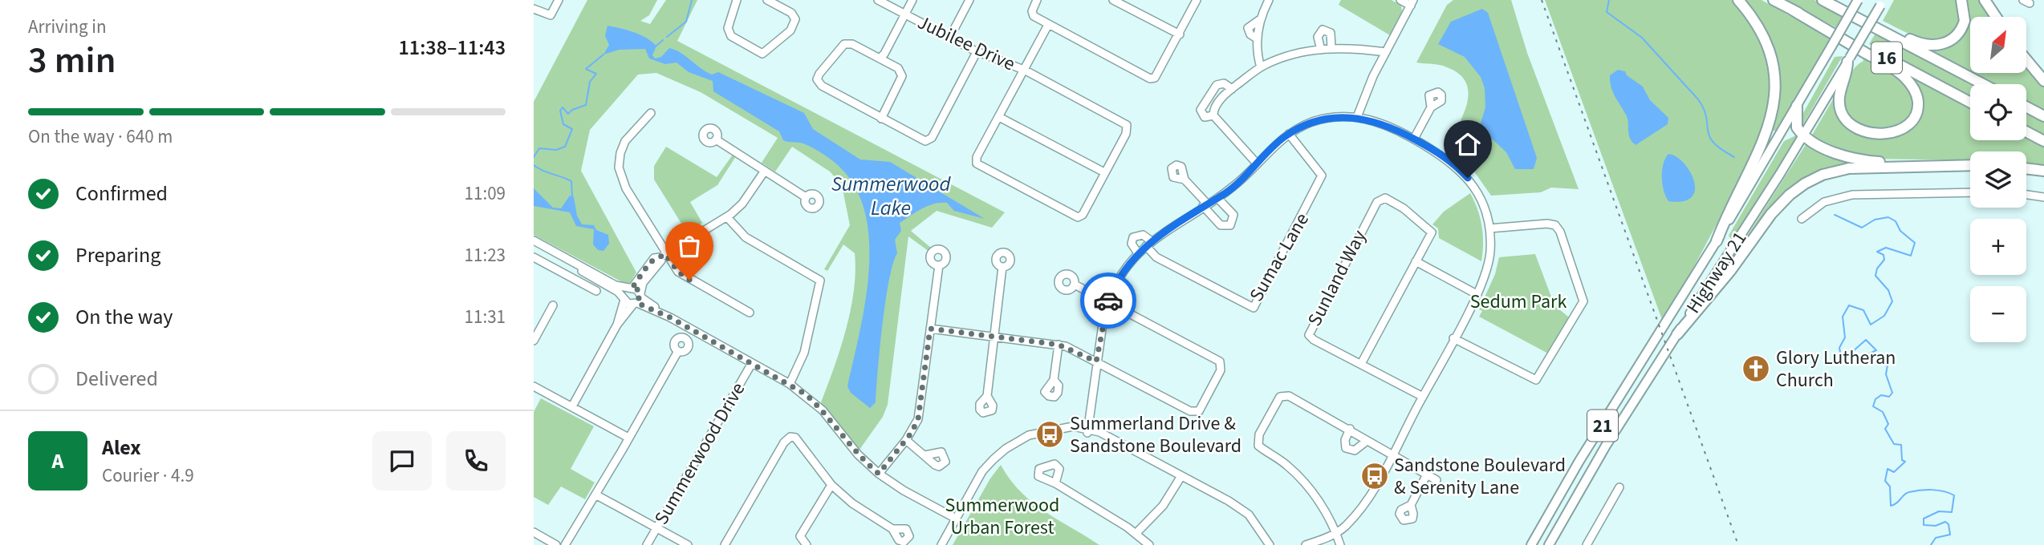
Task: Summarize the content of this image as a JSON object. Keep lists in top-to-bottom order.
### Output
{
  "streets": {
    "highway": ["16"],
    "main road": ["Highway 21", "21"],
    "street": [
      "Jubilee Drive",
      "Sumac Lane",
      "Sunland Way",
      "Summerwood Drive"
    ]
  },
  "water": ["Summerwood Lake"],
  "parks": ["Sedum Park", "Summerwood Urban Forest"],
  "places": {
    "church": ["Glory Lutheran Church"],
    "bus stop": ["Summerland Drive & Sandstone Boulevard", "Sandstone Boulevard & Serenity Lane"]
  },
  "north": "top right",
  "page": {
    "heading": ["3 min", "Arriving in", "11:38–11:43"],
    "panel": ["Alex", "Courier · 4.9"],
    "map_buttons": ["+", "−"],
    "bar": "On the way · 640 m",
    "list": [
      ["Confirmed", "11:09"],
      ["Preparing", "11:23"],
      ["On the way", "11:31"],
      "Delivered"
    ],
    "round": "A"
  }
}
